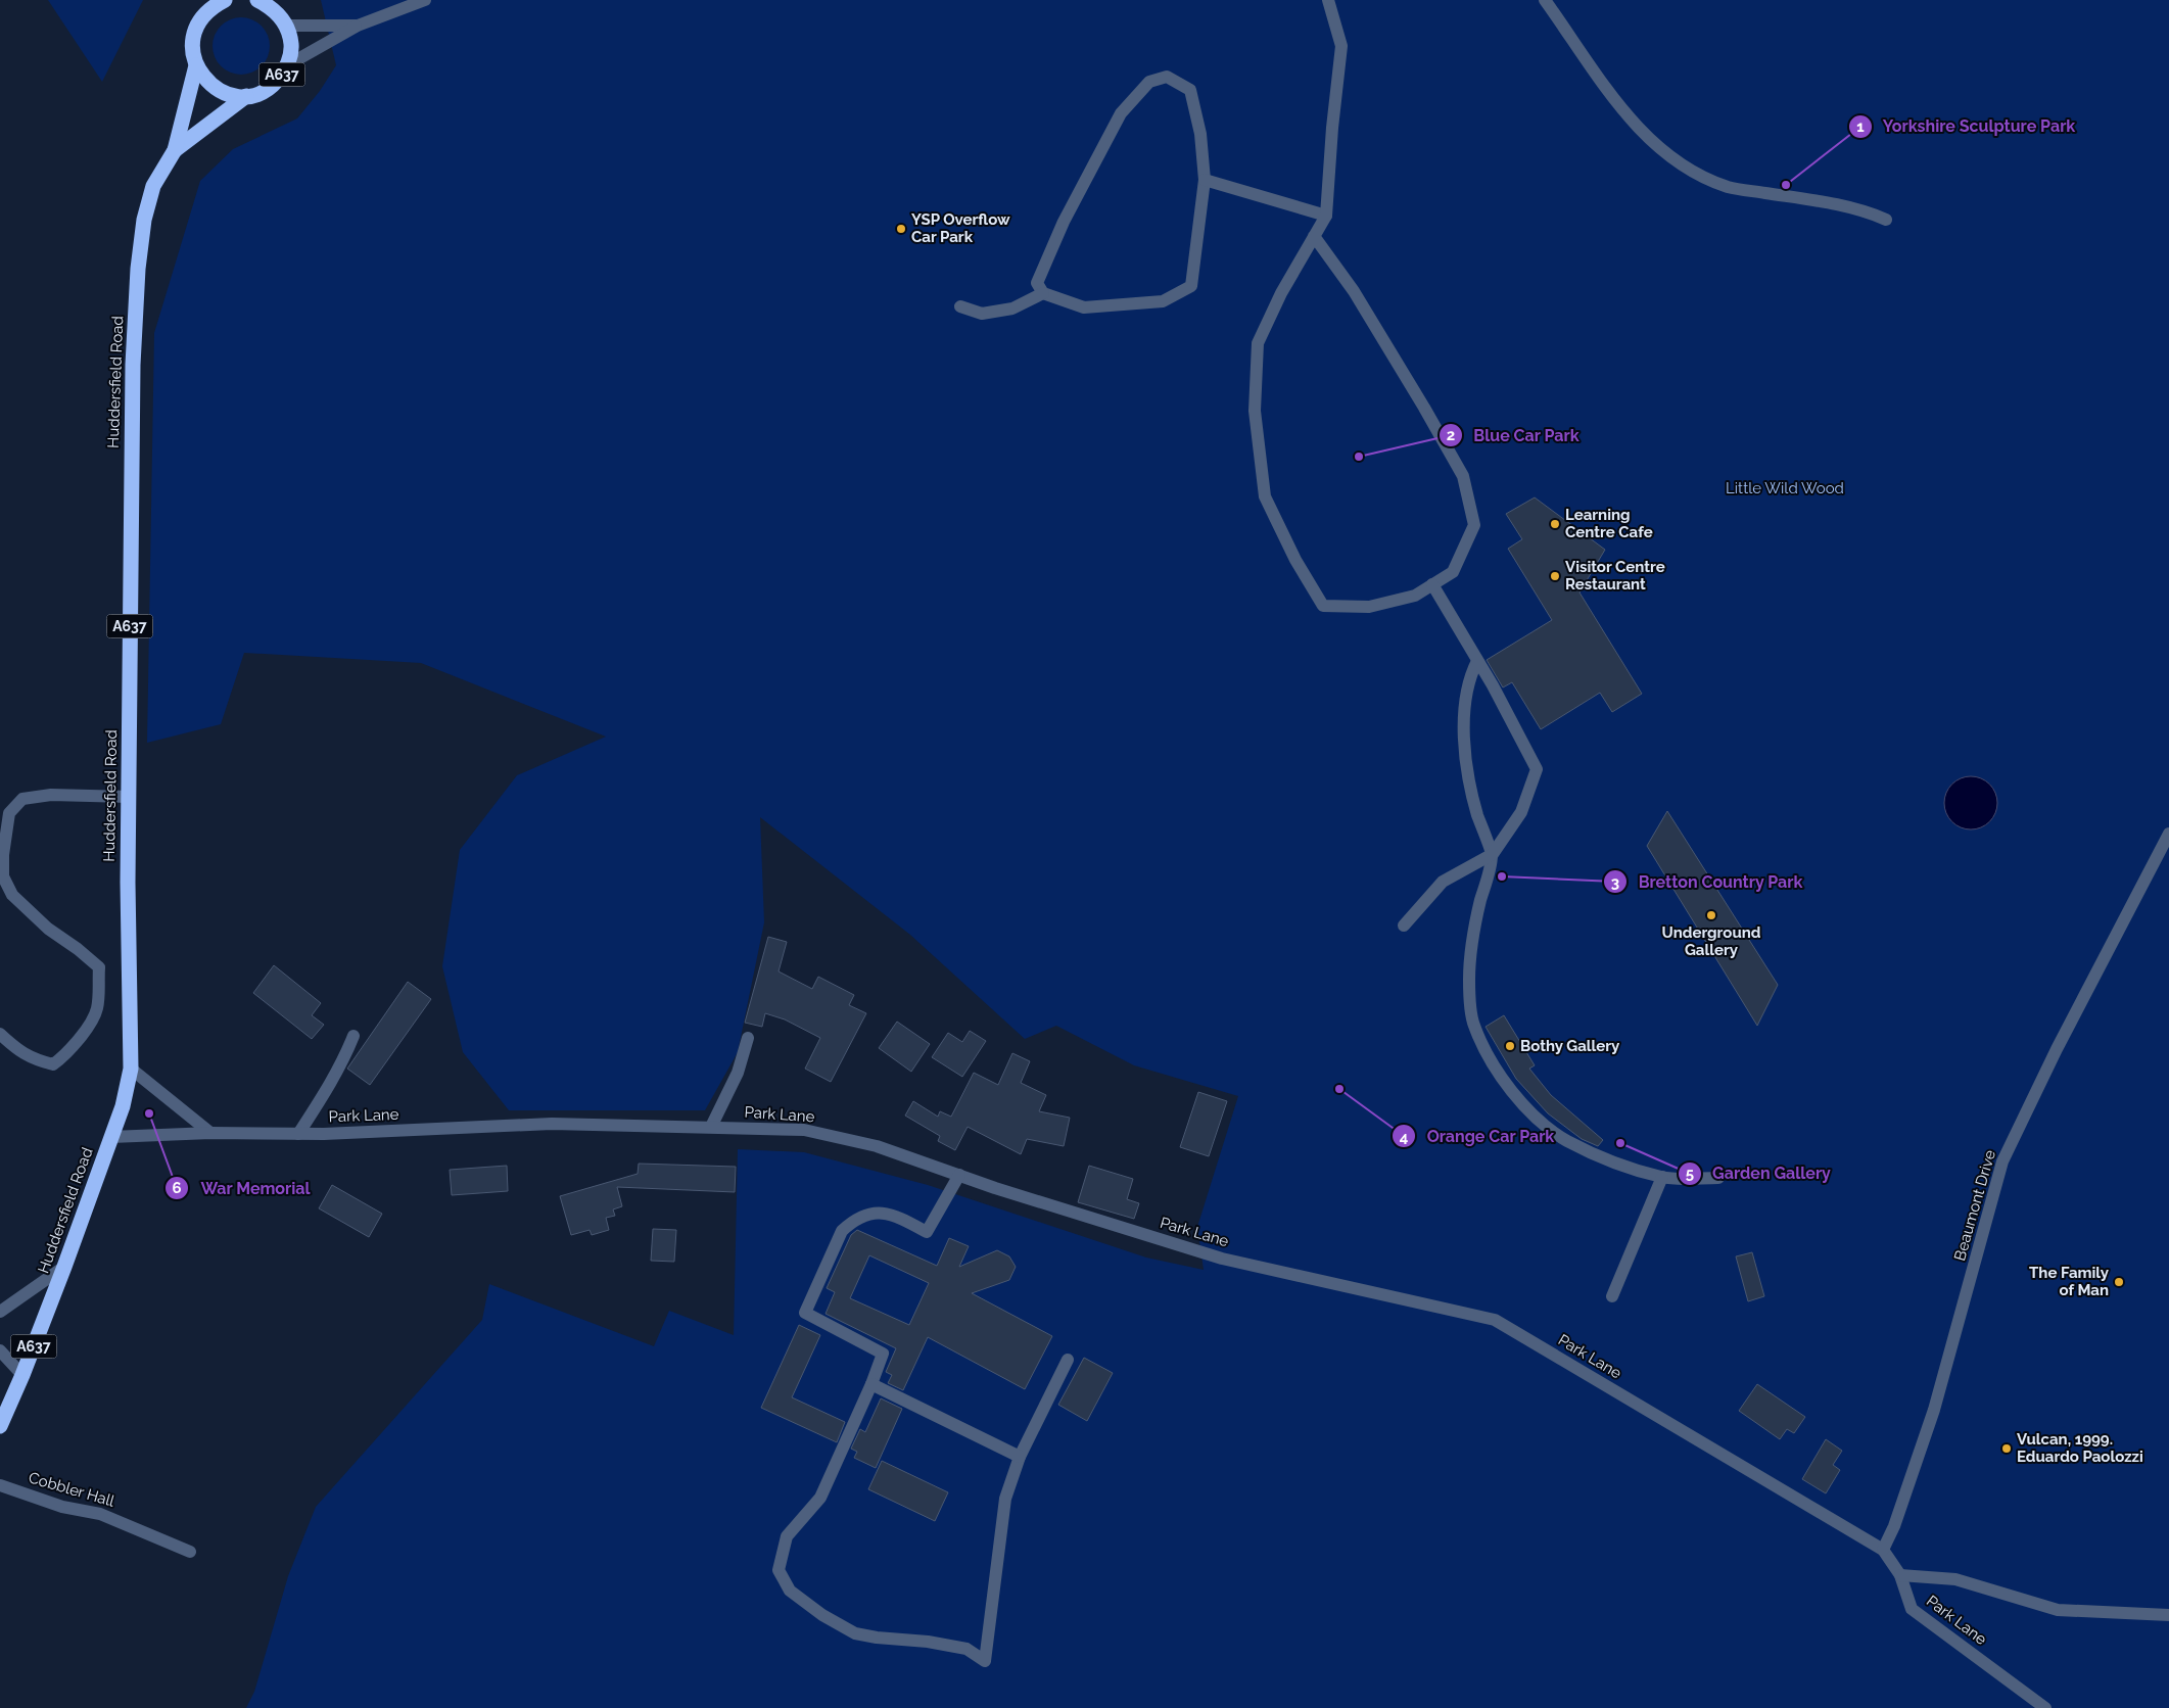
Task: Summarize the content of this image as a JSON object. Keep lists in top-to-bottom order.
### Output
{
  "streets": {
    "highway": ["A637", "Huddersfield Road"],
    "street": ["Park Lane", "Beaumont Drive", "Cobbler Hall"]
  },
  "crossings": [
    ["A637", "Huddersfield Road"],
    ["Huddersfield Road", "Park Lane"],
    ["Park Lane", "Beaumont Drive"]
  ],
  "parks": ["Little Wild Wood"],
  "places": [
    "Yorkshire Sculpture Park",
    "YSP Overflow Car Park",
    "Blue Car Park",
    "Learning Centre Cafe",
    "Visitor Centre Restaurant",
    "Bretton Country Park",
    "Underground Gallery",
    "Bothy Gallery",
    "Orange Car Park",
    "War Memorial",
    "Garden Gallery",
    "The Family of Man",
    "Vulcan, 1999. Eduardo Paolozzi"
  ]
}
